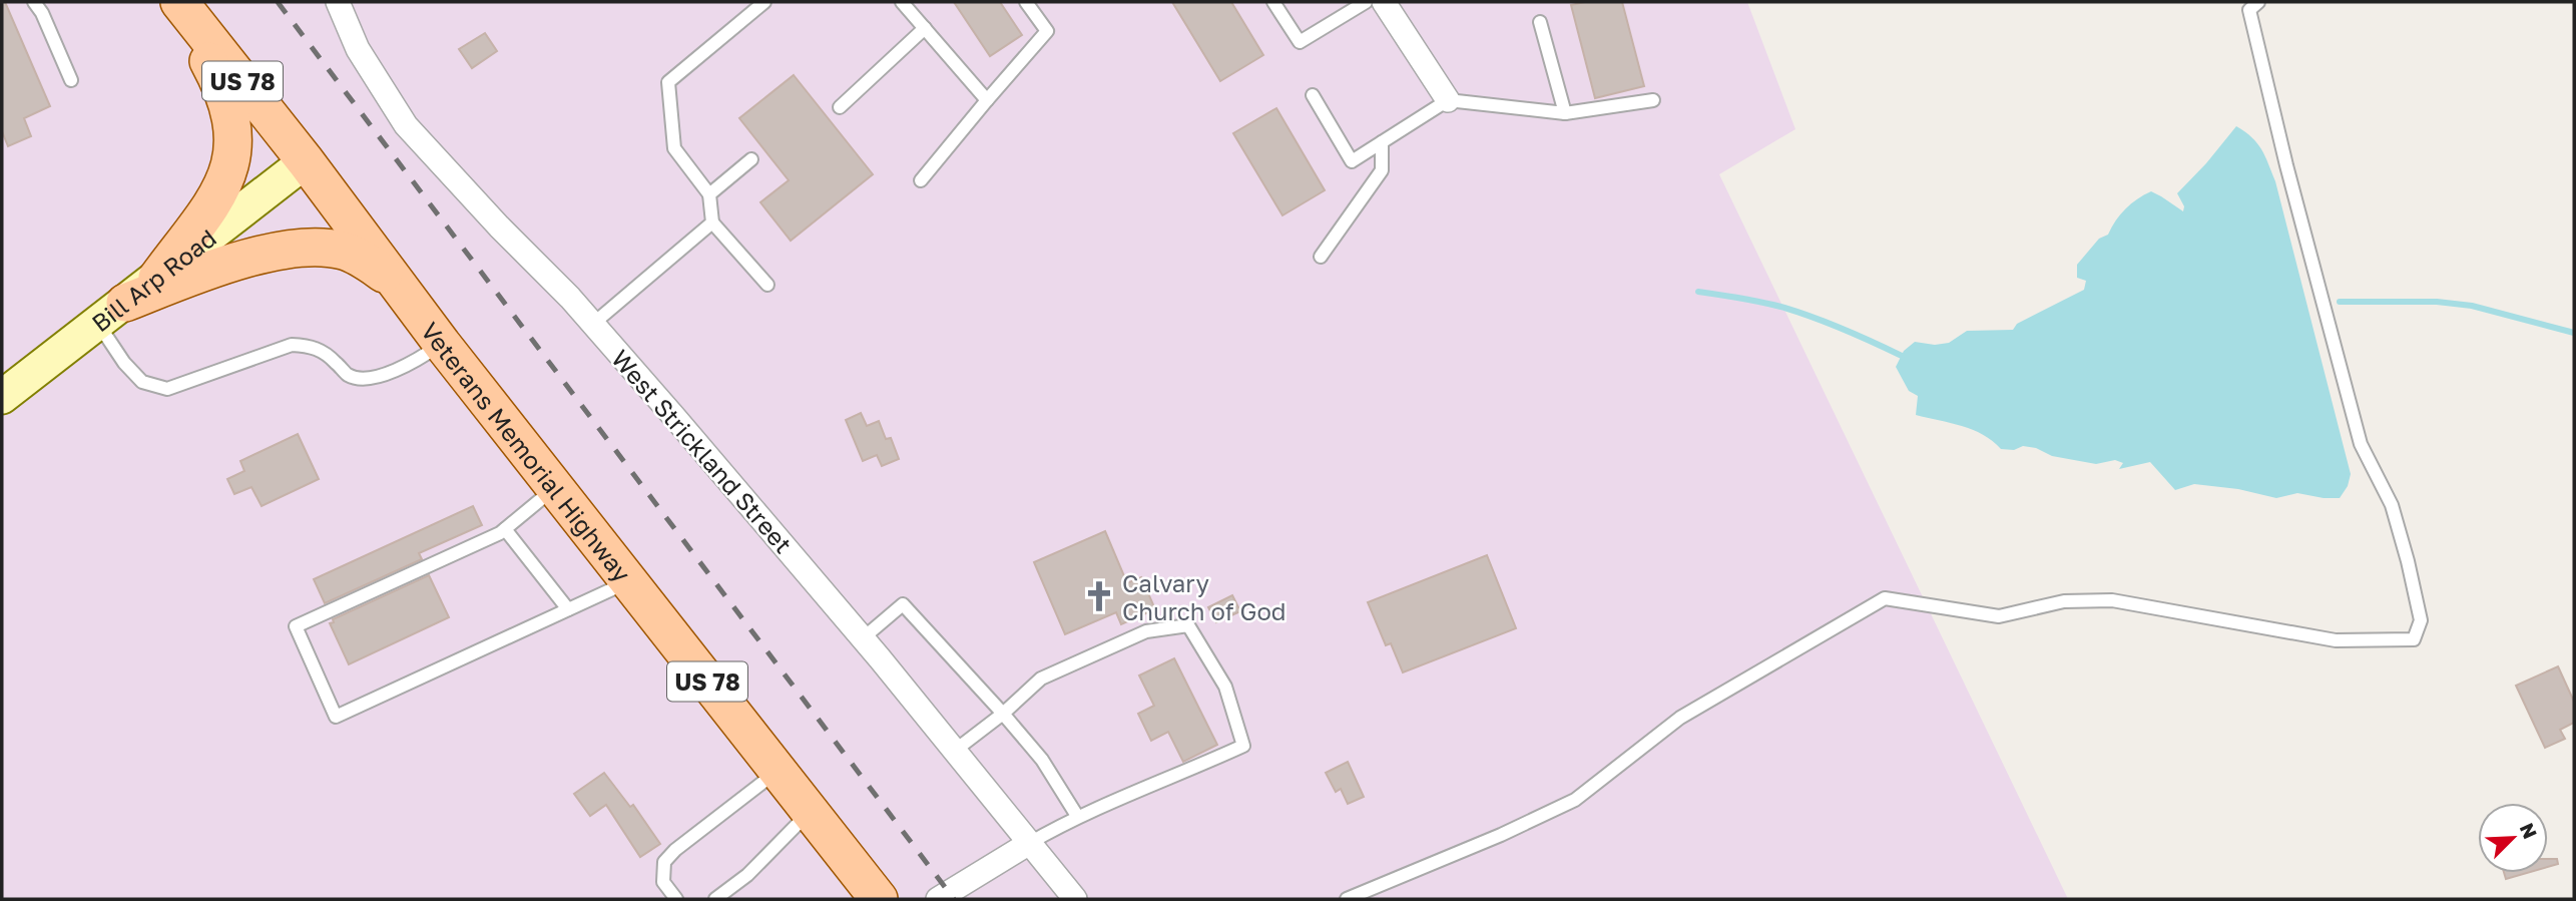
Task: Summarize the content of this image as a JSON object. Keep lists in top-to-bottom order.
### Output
{
  "streets": {
    "main road": ["US 78", "Bill Arp Road", "Veterans Memorial Highway"],
    "street": ["West Strickland Street"]
  },
  "crossings": [
    ["Bill Arp Road", "Veterans Memorial Highway"]
  ],
  "places": {
    "church": ["Calvary Church of God"]
  },
  "north": "top right"
}
